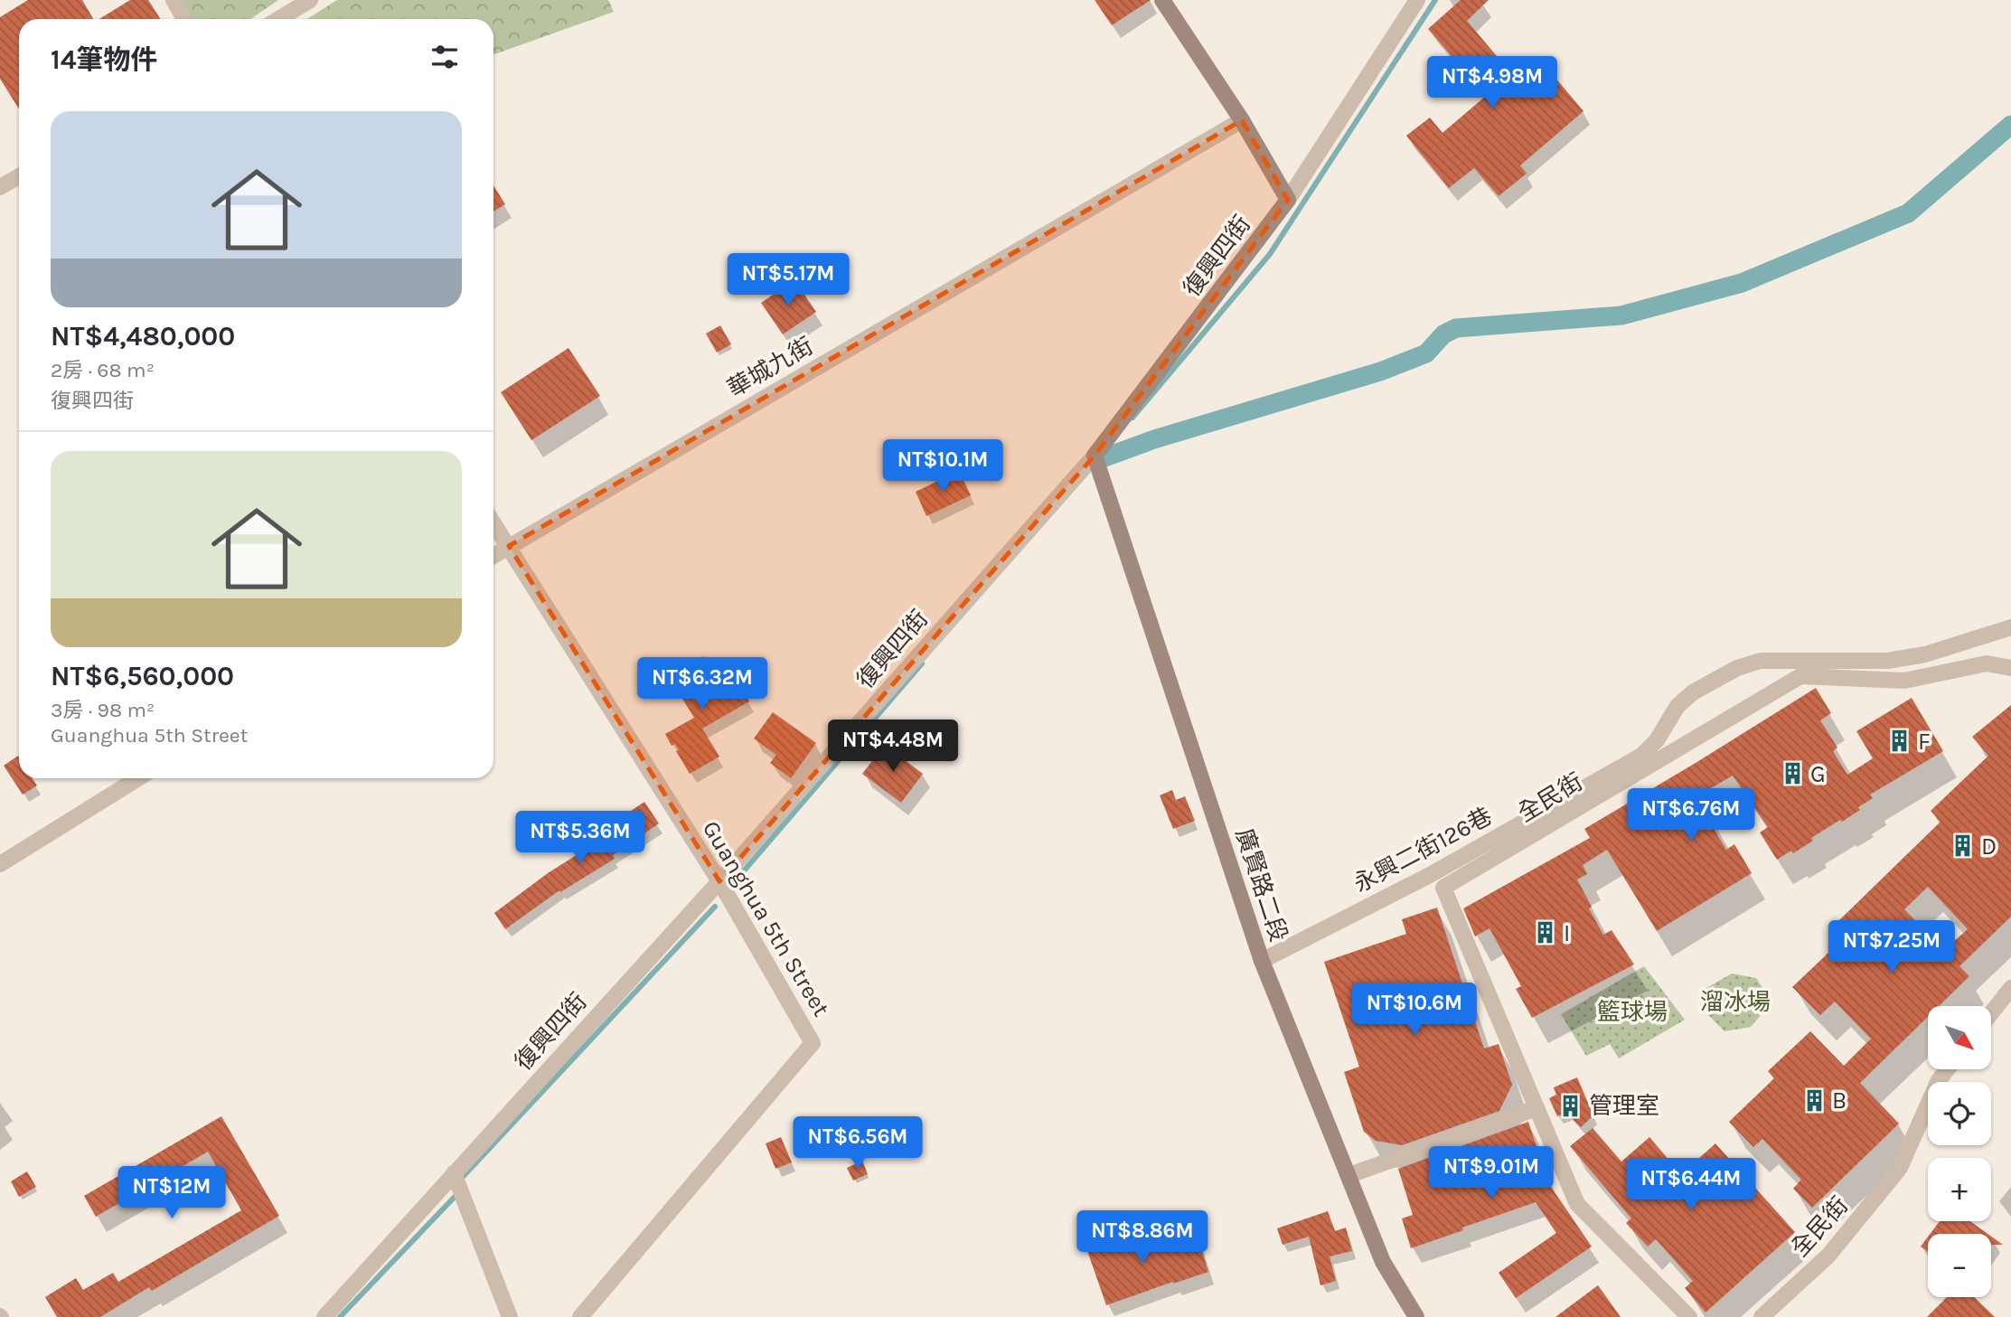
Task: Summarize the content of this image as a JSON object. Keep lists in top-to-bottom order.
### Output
{
  "streets": {
    "street": [
      "復興四街",
      "華城九街",
      "全民街",
      "永興二街126巷",
      "廣賢路二段",
      "Guanghua 5th Street"
    ]
  },
  "crossings": [
    ["復興四街", "廣賢路二段"],
    ["復興四街", "Guanghua 5th Street"],
    ["華城九街", "Guanghua 5th Street"],
    ["永興二街126巷", "廣賢路二段"]
  ],
  "parks": ["溜冰場", "籃球場"],
  "places": {
    "building": [
      "F",
      "G",
      "D",
      "I",
      "B",
      "管理室"
    ]
  },
  "north": "bottom right",
  "page": {
    "heading": "14筆物件",
    "price": [
      "NT$4.98M",
      "NT$5.17M",
      "NT$10.1M",
      "NT$6.32M",
      "NT$4.48M",
      "NT$6.76M",
      "NT$5.36M",
      "NT$7.25M",
      "NT$10.6M",
      "NT$6.56M",
      "NT$9.01M",
      "NT$6.44M",
      "NT$12M",
      "NT$8.86M"
    ],
    "list": [
      {
        "name": "NT$4,480,000",
        "note": "2房 · 68 m² · 復興四街"
      },
      {
        "name": "NT$6,560,000",
        "note": "3房 · 98 m² · Guanghua 5th Street"
      }
    ],
    "map_buttons": ["+", "−"]
  }
}
